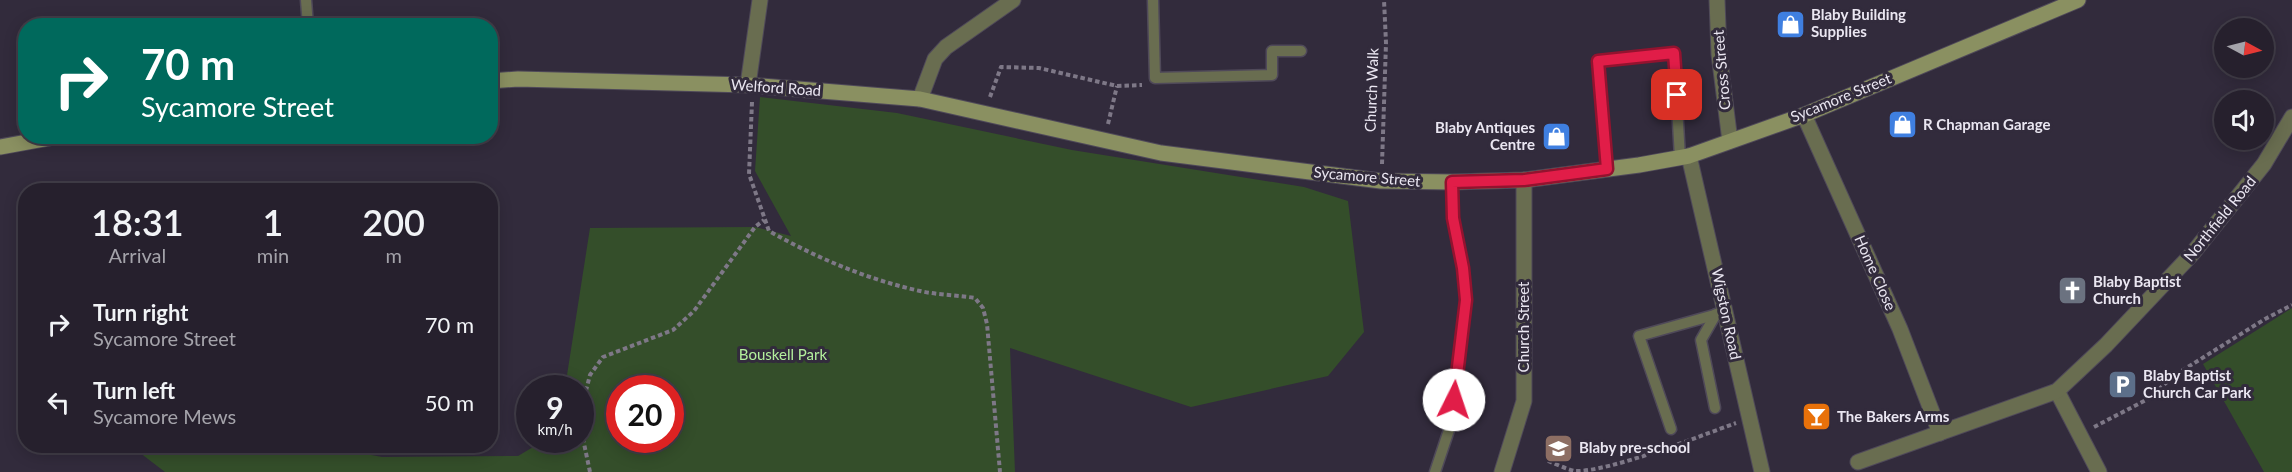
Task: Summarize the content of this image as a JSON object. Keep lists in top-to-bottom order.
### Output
{
  "streets": {
    "street": [
      "Cross Street",
      "Welford Road",
      "Sycamore Street",
      "Northfield Road",
      "Home Close",
      "Wigston Road",
      "Church Street"
    ],
    "path": ["Church Walk"]
  },
  "crossings": [
    ["Cross Street", "Sycamore Street"],
    ["Welford Road", "Sycamore Street"],
    ["Church Walk", "Sycamore Street"],
    ["Sycamore Street", "Home Close"],
    ["Sycamore Street", "Wigston Road"],
    ["Sycamore Street", "Church Street"],
    ["Northfield Road", "Home Close"]
  ],
  "parks": ["Bouskell Park"],
  "places": {
    "shop": ["Blaby Building Supplies", "R Chapman Garage", "Blaby Antiques Centre"],
    "church": ["Blaby Baptist Church"],
    "parking": ["Blaby Baptist Church Car Park"],
    "bar": ["The Bakers Arms"],
    "school or university": ["Blaby pre-school"]
  },
  "north": "right",
  "page": {
    "turn": ["70 m", "Sycamore Street"],
    "eta": [
      "18:31",
      "Arrival",
      "1",
      "min",
      "200",
      "m"
    ],
    "list": [
      {
        "name": "Turn right",
        "note": "Sycamore Street",
        "value": "70 m"
      },
      {
        "name": "Turn left",
        "note": "Sycamore Mews",
        "value": "50 m"
      }
    ],
    "speed": "9 km/h",
    "limit": "20"
  }
}
